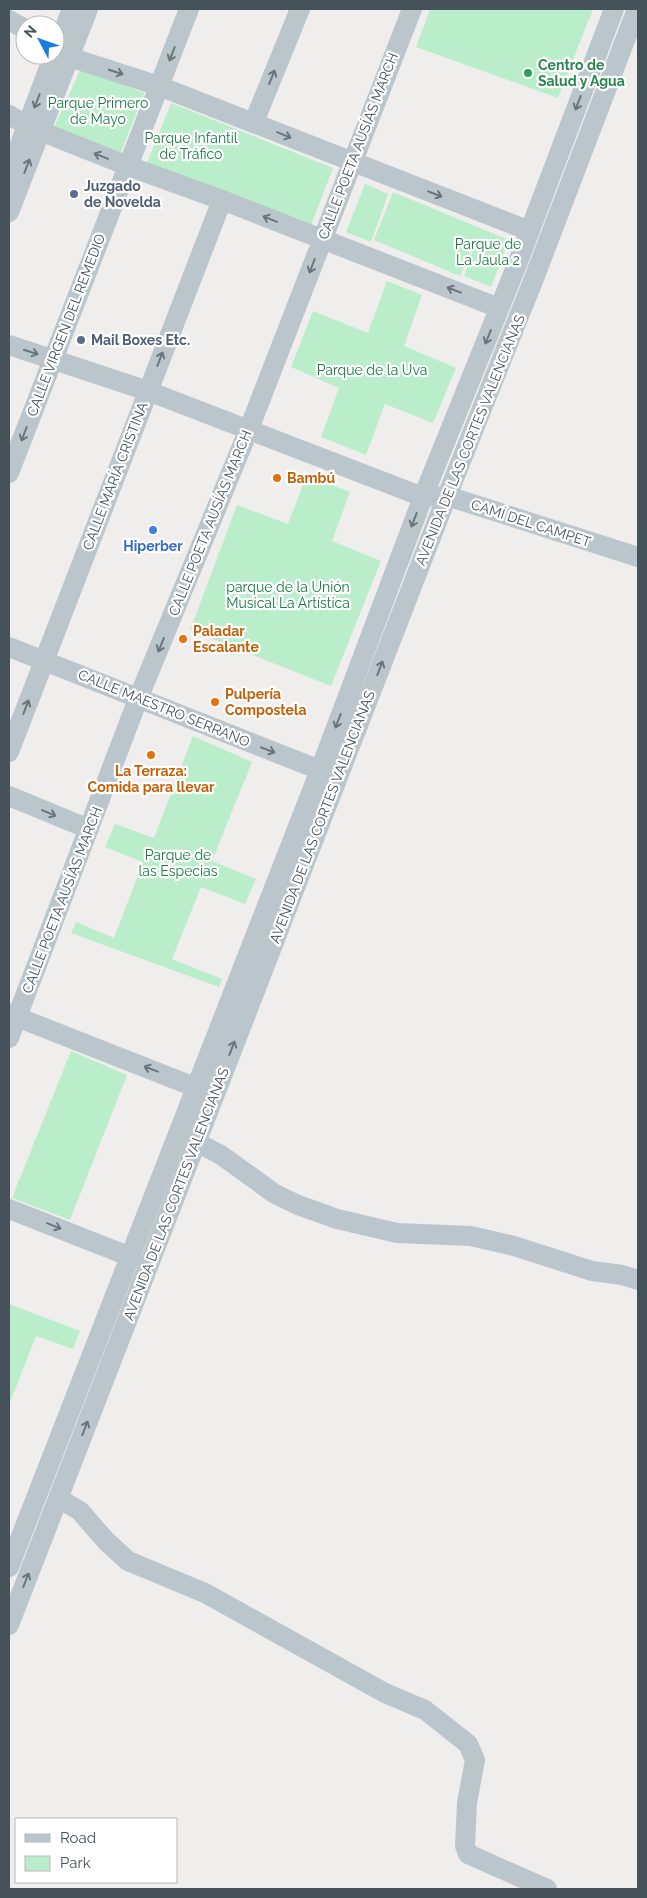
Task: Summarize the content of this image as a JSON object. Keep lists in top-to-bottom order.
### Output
{
  "streets": {
    "street": [
      "CALLE POETA AUSÍAS MARCH",
      "CALLE VIRGEN DEL REMEDIO",
      "AVENIDA DE LAS CORTES VALENCIANAS",
      "CALLE MARÍA CRISTINA",
      "CAMÍ DEL CAMPET",
      "CALLE MAESTRO SERRANO"
    ]
  },
  "crossings": [
    ["CALLE POETA AUSÍAS MARCH", "CALLE MAESTRO SERRANO"],
    ["AVENIDA DE LAS CORTES VALENCIANAS", "CAMÍ DEL CAMPET"],
    ["AVENIDA DE LAS CORTES VALENCIANAS", "CALLE MAESTRO SERRANO"],
    ["CALLE MARÍA CRISTINA", "CALLE MAESTRO SERRANO"]
  ],
  "one_way": ["CALLE POETA AUSÍAS MARCH", "CALLE MARÍA CRISTINA", "CALLE MAESTRO SERRANO"],
  "parks": [
    "Parque Primero de Mayo",
    "Parque Infantil de Tráfico",
    "Parque de La Jaula 2",
    "Parque de la Uva",
    "parque de la Unión Musical La Artística",
    "Parque de las Especias"
  ],
  "places": [
    "Centro de Salud y Agua",
    "Juzgado de Novelda",
    "Mail Boxes Etc.",
    "Bambú",
    "Hiperber",
    "Paladar Escalante",
    "Pulpería Compostela",
    "La Terraza: Comida para llevar"
  ],
  "legend": ["Road", "Park"],
  "north": "top left"
}
